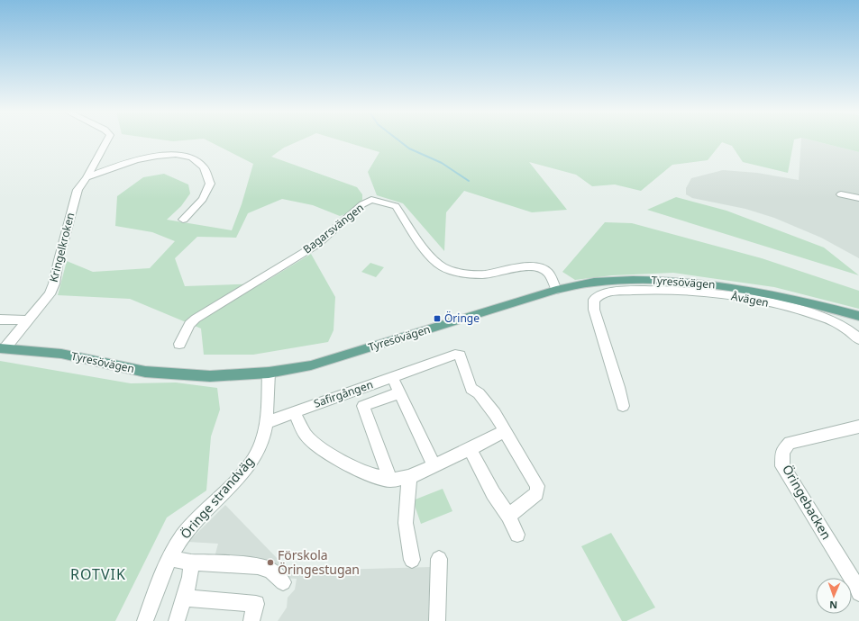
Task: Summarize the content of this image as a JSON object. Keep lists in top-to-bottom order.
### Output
{
  "streets": {
    "main road": ["Tyresövägen"],
    "street": [
      "Bagarsvängen",
      "Kringelkroken",
      "Åvägen",
      "Safirgången",
      "Öringe strandväg",
      "Öringebacken"
    ]
  },
  "crossings": [
    ["Bagarsvängen", "Tyresövägen"],
    ["Kringelkroken", "Tyresövägen"],
    ["Tyresövägen", "Öringe strandväg"],
    ["Safirgången", "Öringe strandväg"]
  ],
  "districts": ["ROTVIK"],
  "places": {
    "transit": ["Öringe"],
    "other": ["Förskola Öringestugan"]
  },
  "north": "bottom"
}
